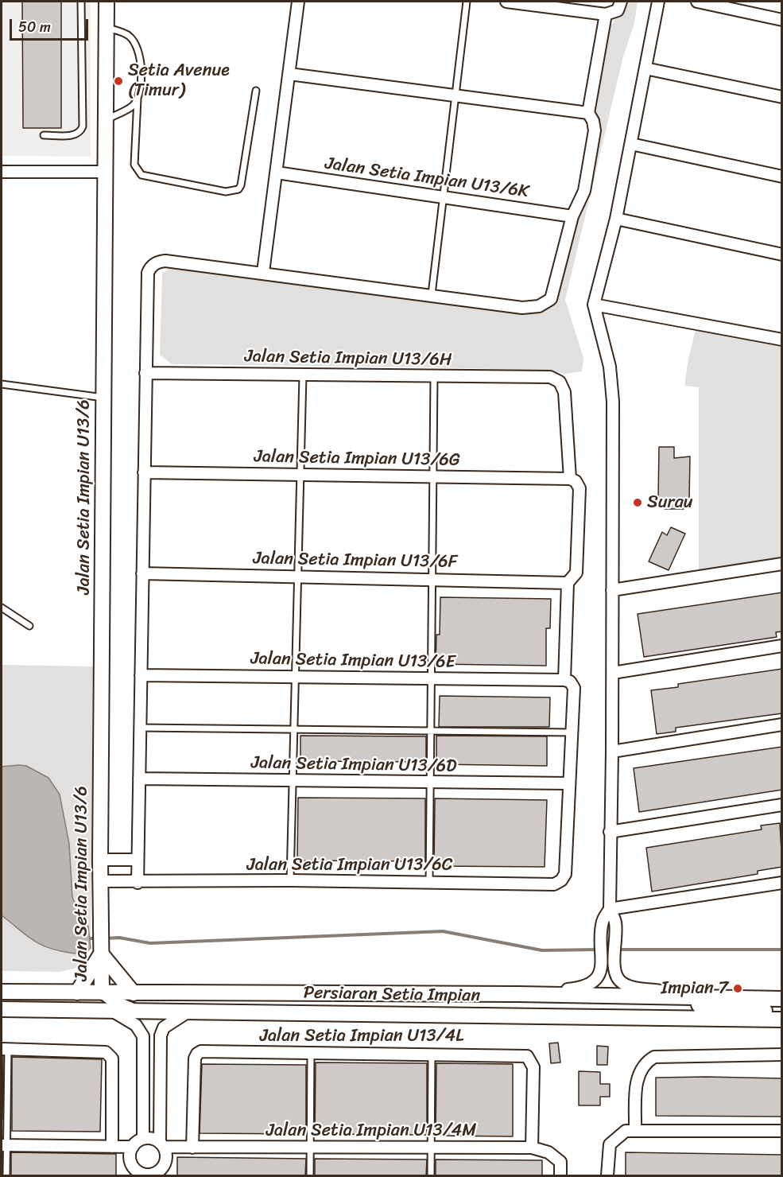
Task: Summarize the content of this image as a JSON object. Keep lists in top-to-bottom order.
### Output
{
  "streets": {
    "street": [
      "Jalan Setia Impian U13/6K",
      "Jalan Setia Impian U13/6H",
      "Jalan Setia Impian U13/6G",
      "Jalan Setia Impian U13/6",
      "Jalan Setia Impian U13/6F",
      "Jalan Setia Impian U13/6E",
      "Jalan Setia Impian U13/6D",
      "Jalan Setia Impian U13/6C",
      "Persiaran Setia Impian",
      "Jalan Setia Impian U13/4L",
      "Jalan Setia Impian U13/4M"
    ]
  },
  "crossings": [
    ["Jalan Setia Impian U13/6H", "Jalan Setia Impian U13/6G"],
    ["Jalan Setia Impian U13/6", "Jalan Setia Impian U13/6C"],
    ["Jalan Setia Impian U13/6", "Persiaran Setia Impian"],
    ["Jalan Setia Impian U13/6D", "Jalan Setia Impian U13/6C"],
    ["Jalan Setia Impian U13/4L", "Jalan Setia Impian U13/4M"]
  ],
  "places": ["Setia Avenue (Timur)", "Surau", "Impian 7"],
  "scale_bar": "50 m"
}
